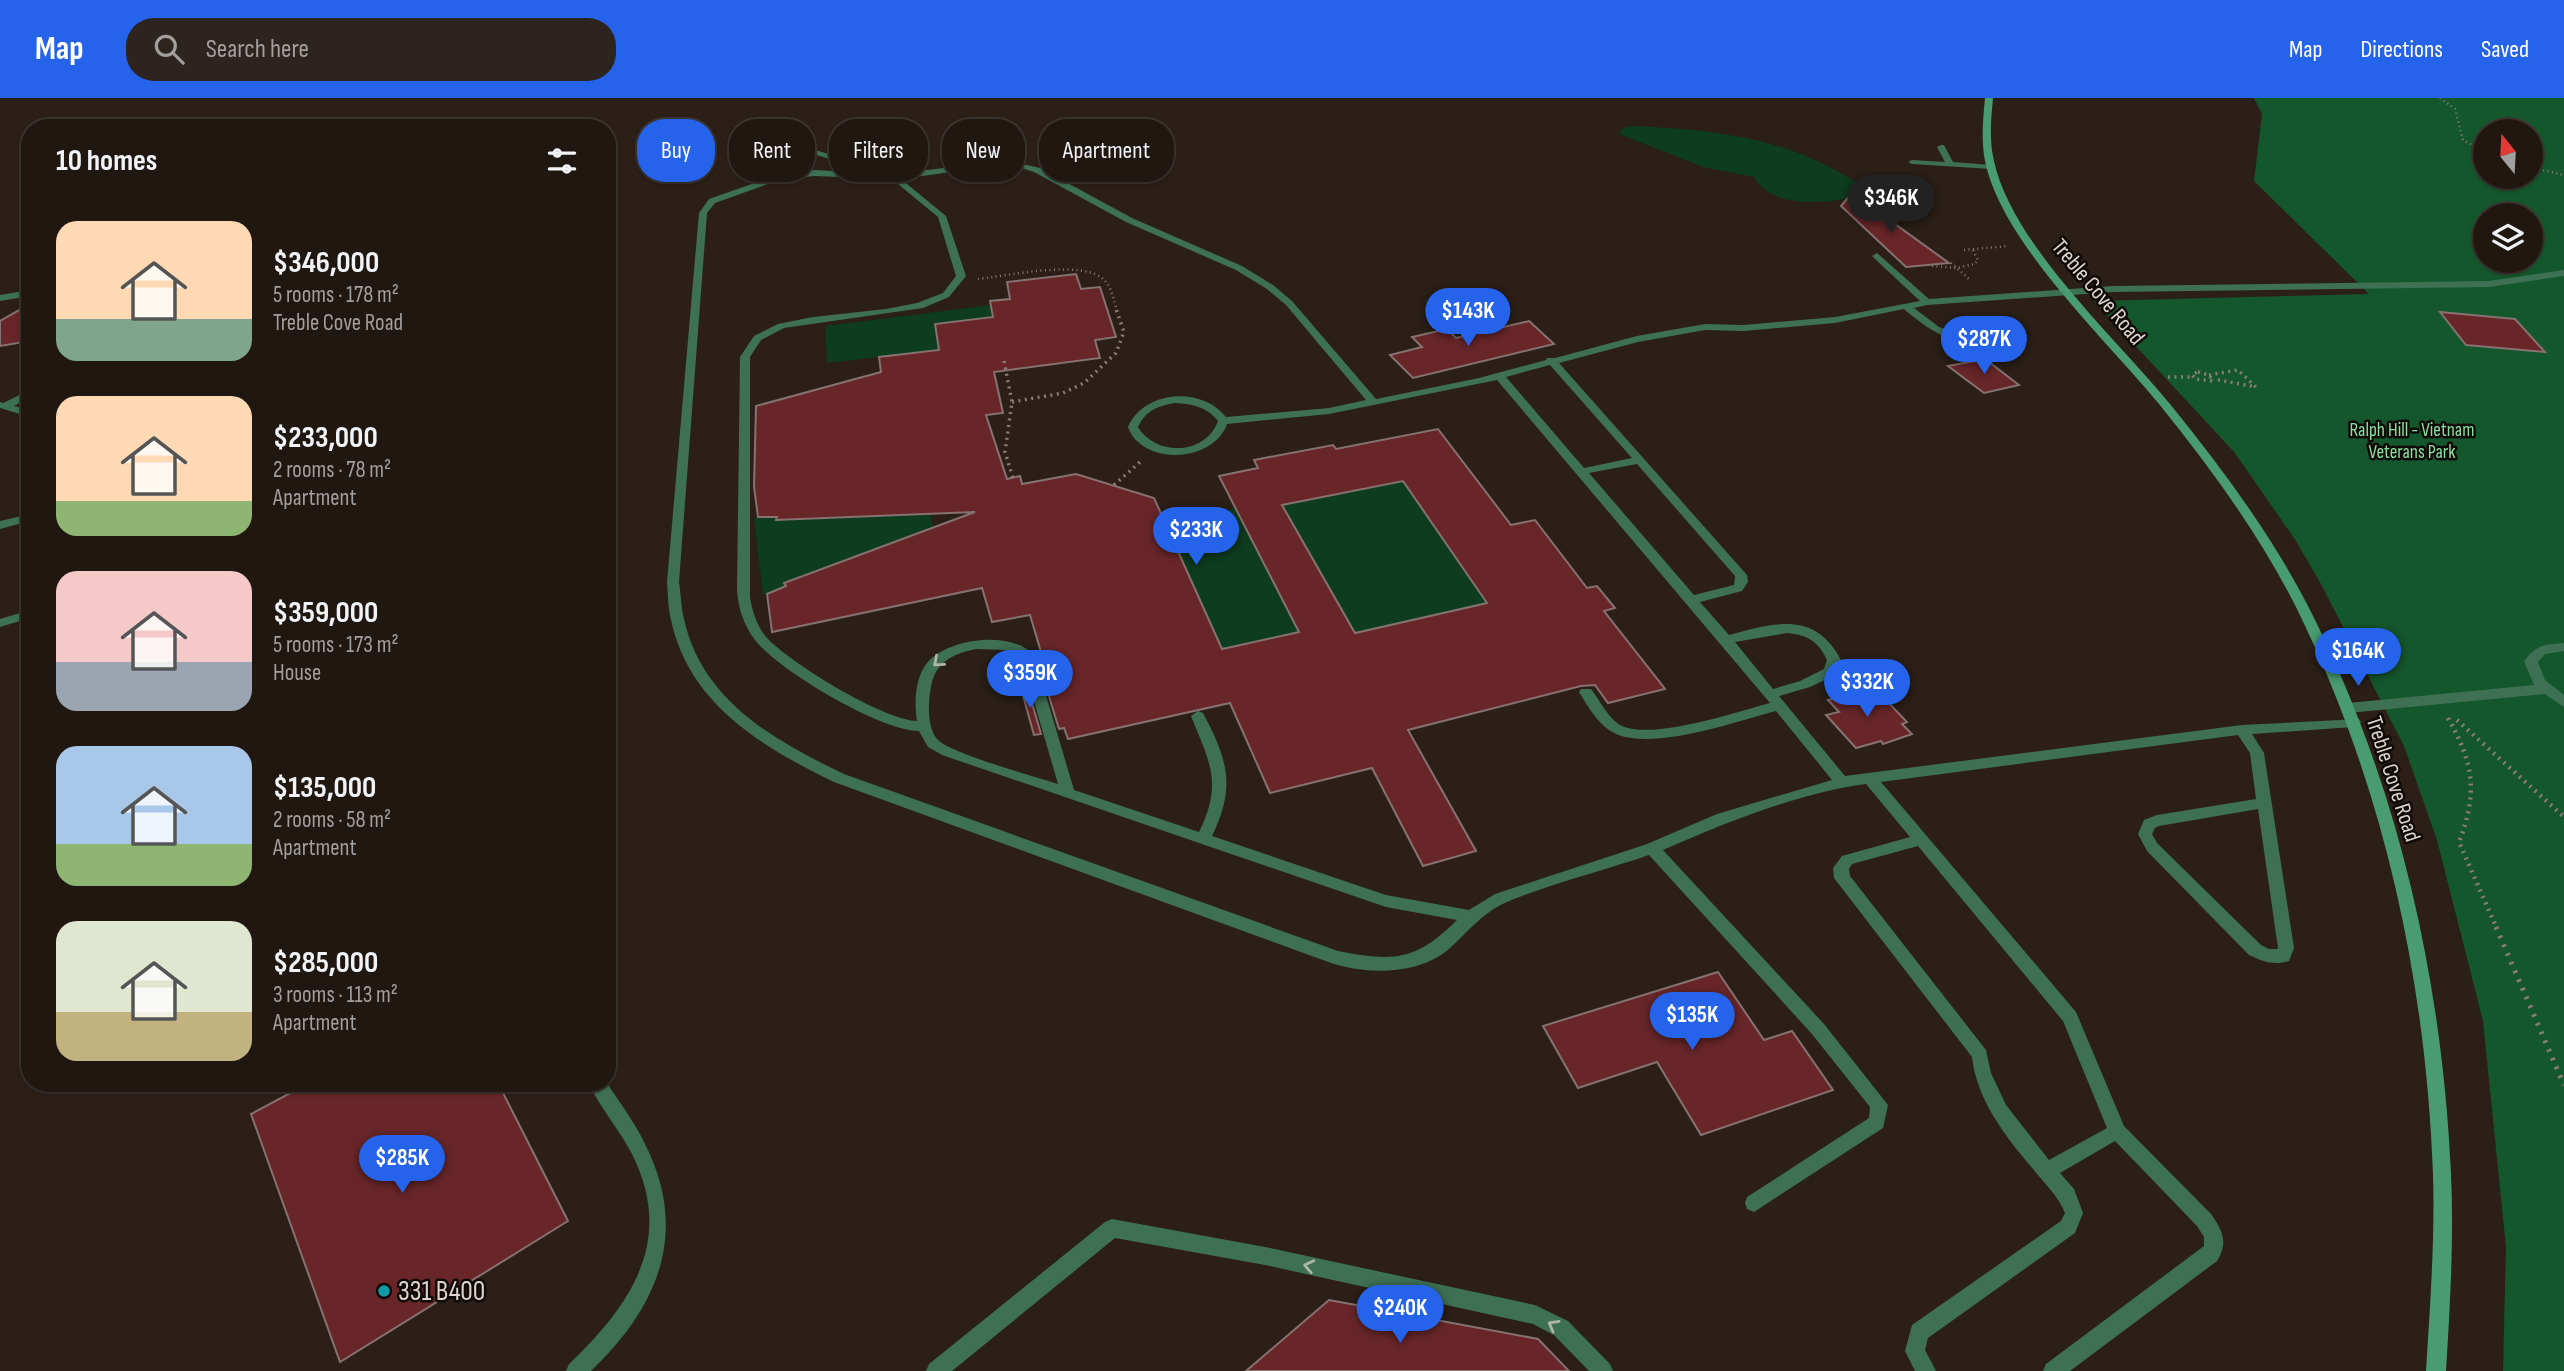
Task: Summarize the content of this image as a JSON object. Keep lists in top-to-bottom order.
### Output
{
  "streets": {
    "main road": ["Treble Cove Road"]
  },
  "parks": ["Ralph Hill - Vietnam Veterans Park"],
  "places": ["331 B400"],
  "north": "top",
  "page": {
    "header": "Map",
    "search": "Search here",
    "nav": ["Map", "Directions", "Saved"],
    "chip": [
      "Buy",
      "Rent",
      "Filters",
      "New",
      "Apartment"
    ],
    "heading": "10 homes",
    "price": [
      "$346K",
      "$143K",
      "$287K",
      "$233K",
      "$164K",
      "$359K",
      "$332K",
      "$135K",
      "$285K",
      "$240K"
    ],
    "list": [
      {
        "name": "$346,000",
        "note": "5 rooms · 178 m² · Treble Cove Road"
      },
      {
        "name": "$233,000",
        "note": "2 rooms · 78 m² · Apartment"
      },
      {
        "name": "$359,000",
        "note": "5 rooms · 173 m² · House"
      },
      {
        "name": "$135,000",
        "note": "2 rooms · 58 m² · Apartment"
      },
      {
        "name": "$285,000",
        "note": "3 rooms · 113 m² · Apartment"
      }
    ]
  }
}
